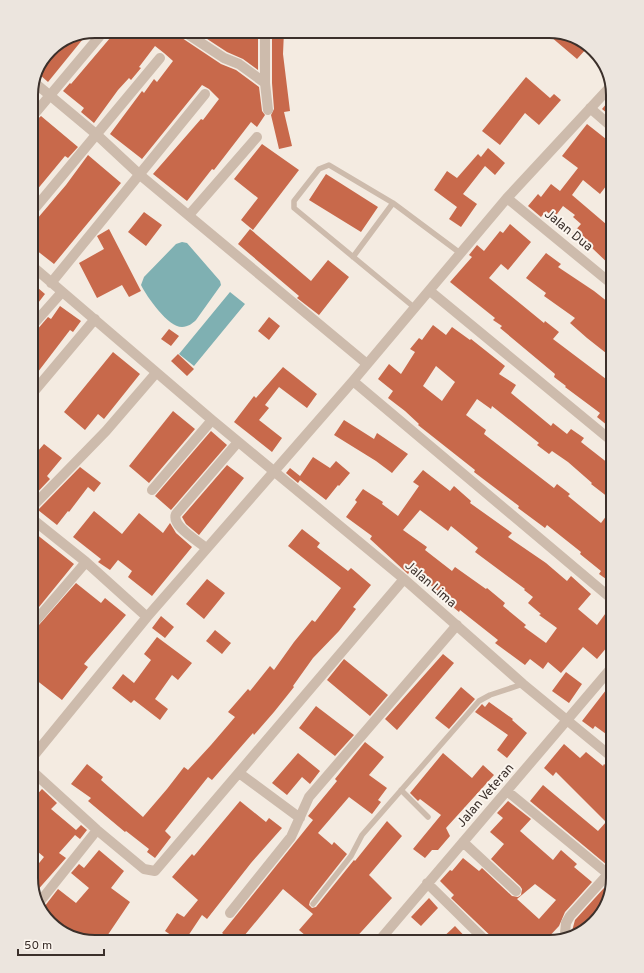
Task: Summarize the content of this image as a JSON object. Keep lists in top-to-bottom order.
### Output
{
  "streets": {
    "street": ["Jalan Dua", "Jalan Lima", "Jalan Veteran"]
  },
  "crossings": [
    ["Jalan Lima", "Jalan Veteran"]
  ],
  "scale_bar": "50 m"
}
